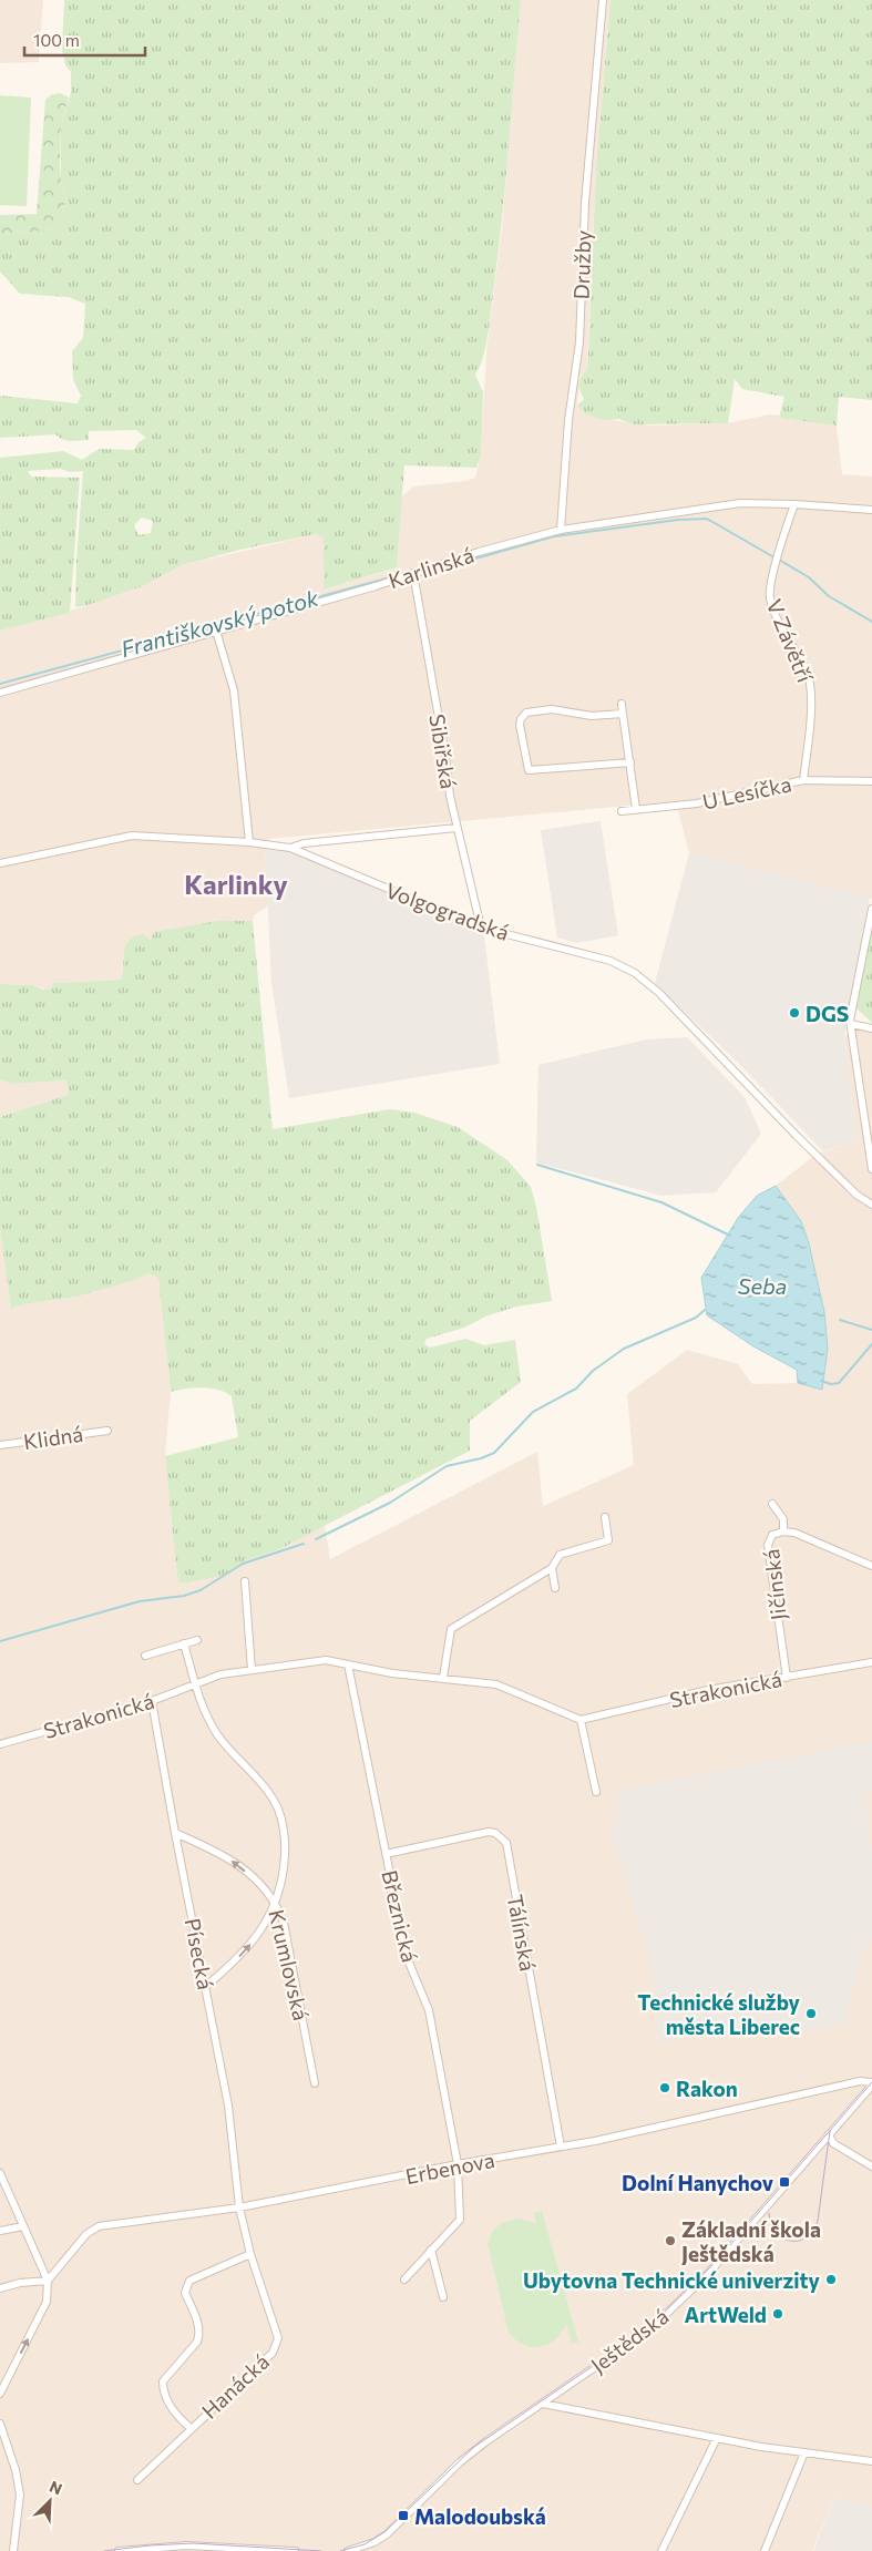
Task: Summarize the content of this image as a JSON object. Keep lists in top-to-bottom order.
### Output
{
  "streets": {
    "street": [
      "Družby",
      "Karlinská",
      "V Závětří",
      "Sibiřská",
      "U Lesíčka",
      "Volgogradská",
      "Klidná",
      "Jičínská",
      "Strakonická",
      "Březnická",
      "Tálínská",
      "Písecká",
      "Krumlovská",
      "Erbenova",
      "Ještědská",
      "Hanácká"
    ]
  },
  "crossings": [
    ["Družby", "Karlinská"],
    ["Karlinská", "V Závětří"],
    ["Karlinská", "Sibiřská"],
    ["V Závětří", "U Lesíčka"],
    ["Sibiřská", "Volgogradská"],
    ["Jičínská", "Strakonická"],
    ["Strakonická", "Březnická"],
    ["Strakonická", "Písecká"],
    ["Březnická", "Tálínská"],
    ["Březnická", "Erbenova"],
    ["Tálínská", "Erbenova"],
    ["Písecká", "Krumlovská"],
    ["Písecká", "Erbenova"],
    ["Písecká", "Hanácká"],
    ["Erbenova", "Ještědská"],
    ["Erbenova", "Hanácká"]
  ],
  "one_way": ["Krumlovská"],
  "districts": ["Karlinky"],
  "water": ["Františkovský potok", "Seba"],
  "places": {
    "other": [
      "DGS",
      "Technické služby města Liberec",
      "Rakon",
      "Základní škola Ještědská",
      "Ubytovna Technické univerzity",
      "ArtWeld"
    ],
    "transit": ["Dolní Hanychov", "Malodoubská"]
  },
  "scale_bar": "100 m",
  "north": "top right"
}
